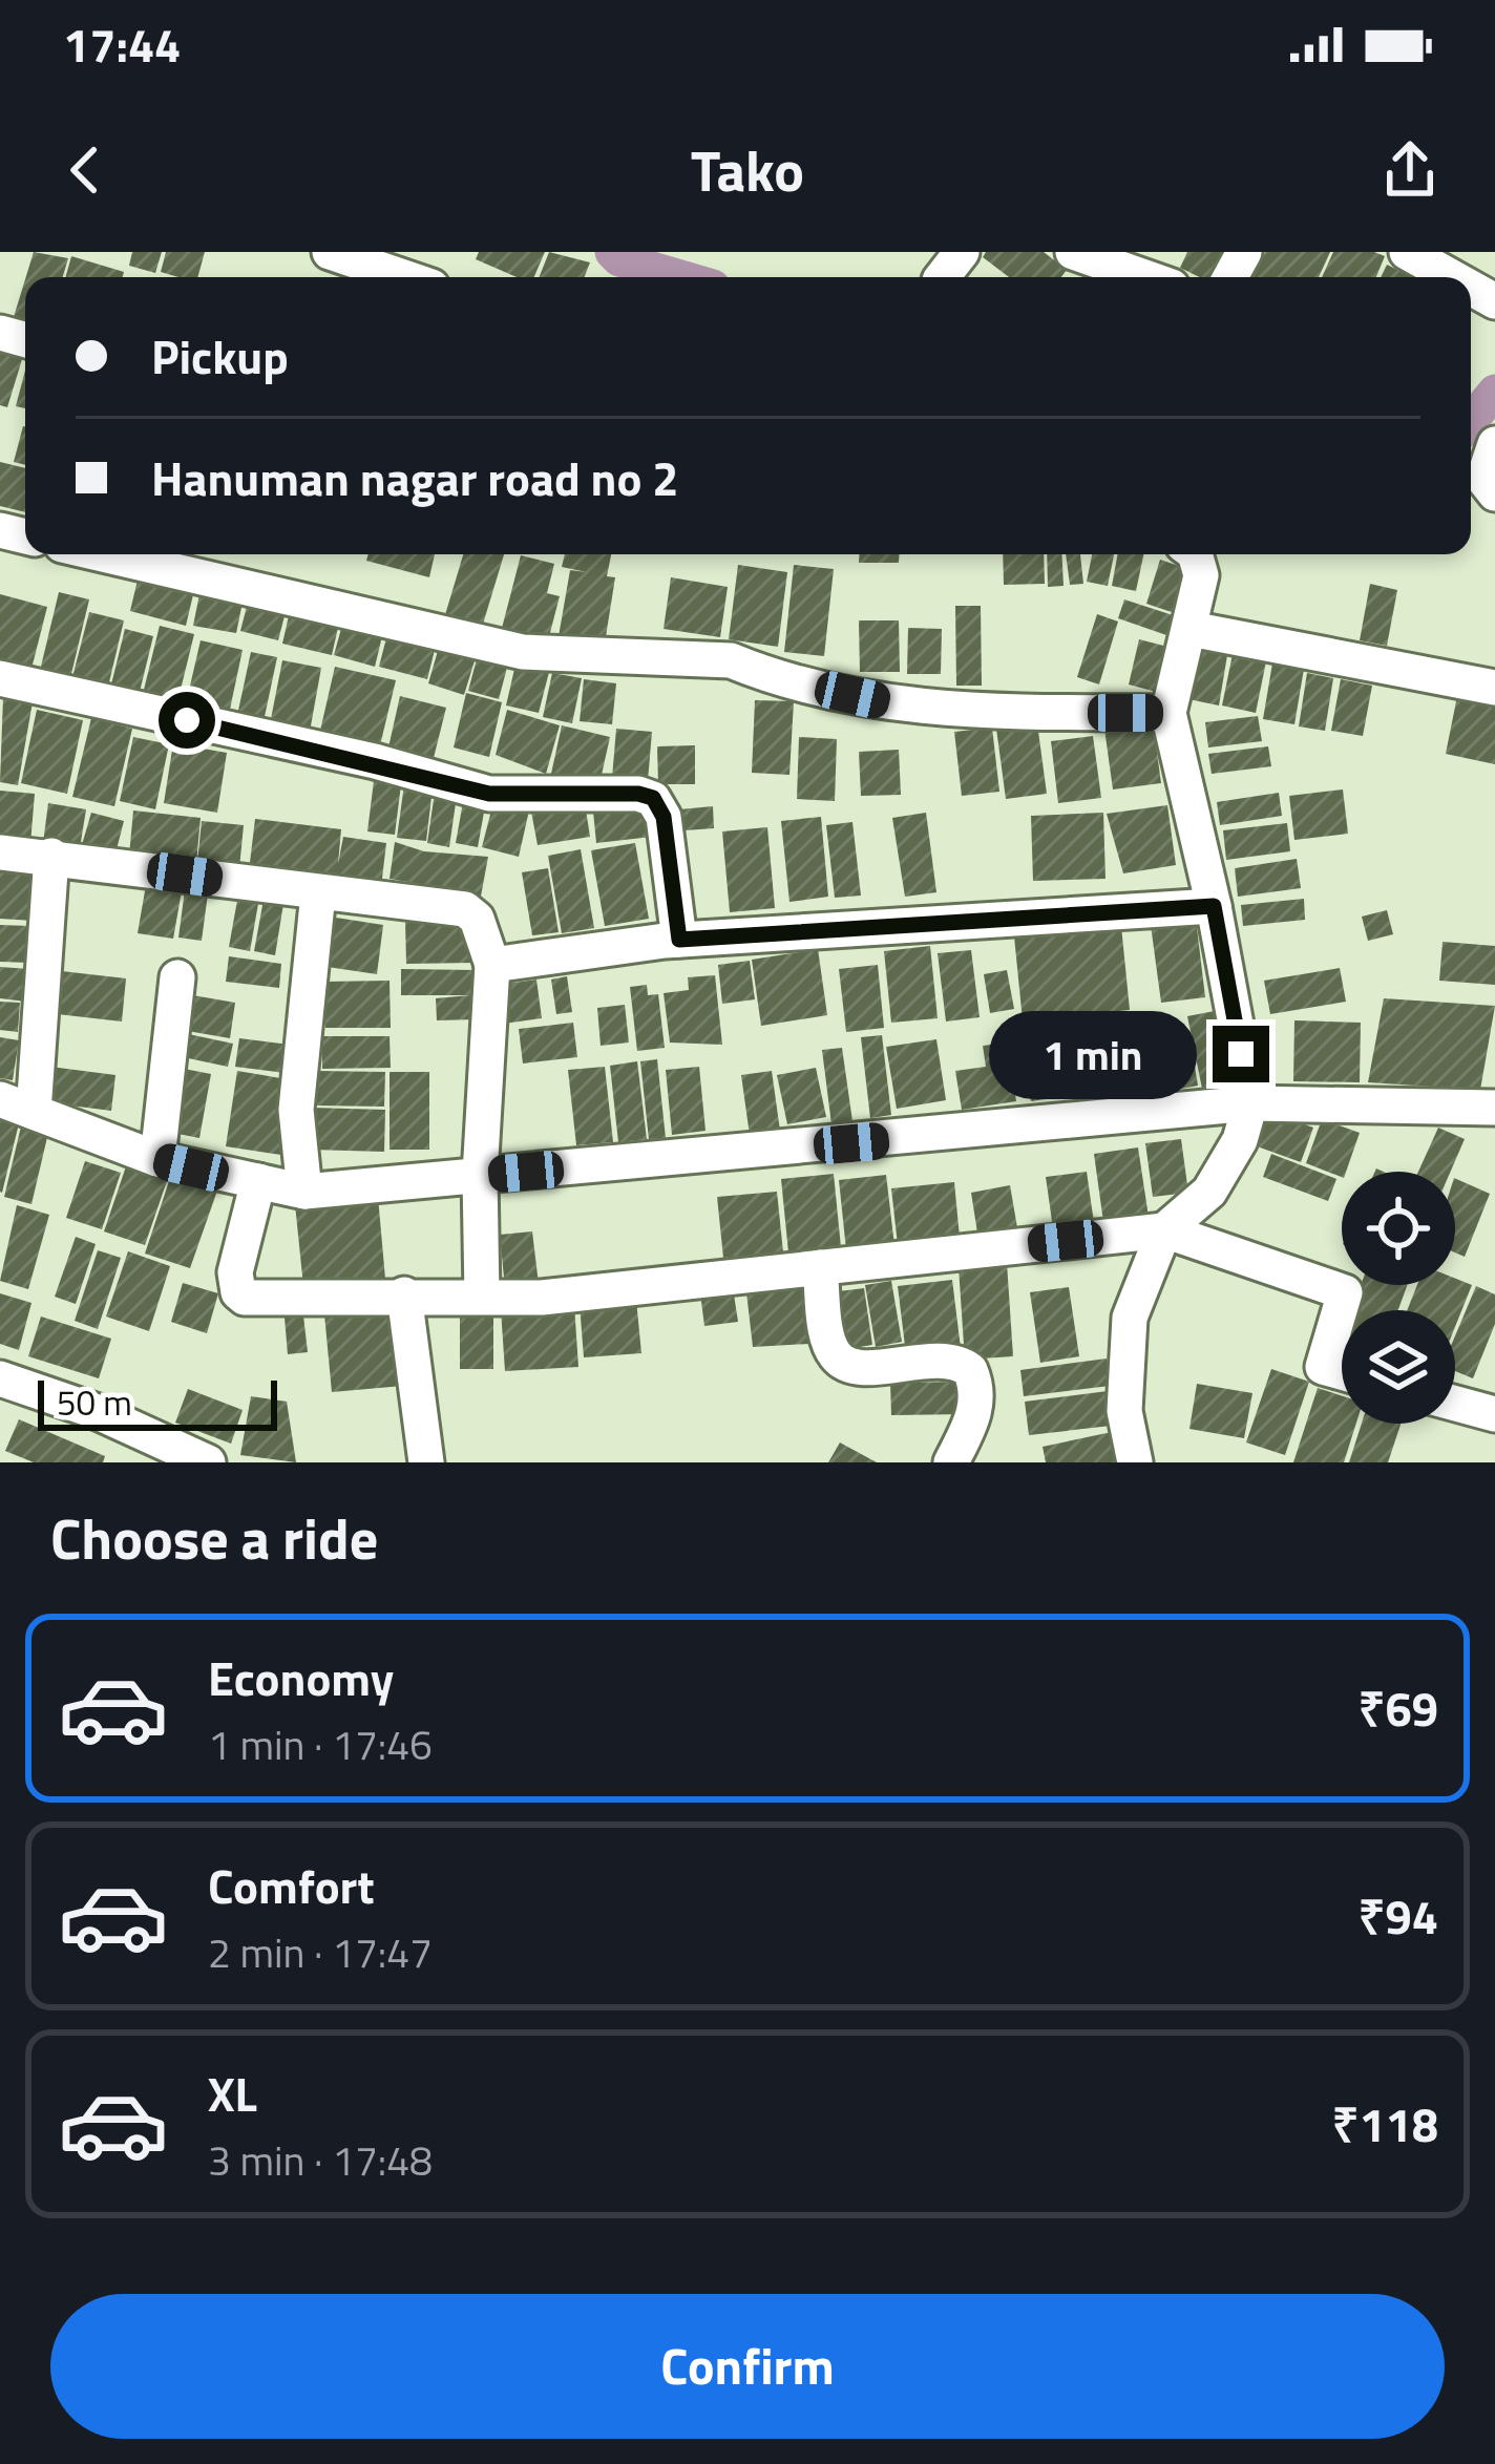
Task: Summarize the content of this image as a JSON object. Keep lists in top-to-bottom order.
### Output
{
  "scale_bar": "50 m",
  "page": {
    "status": "17:44",
    "header": "Tako",
    "banner": ["Pickup", "Hanuman nagar road no 2"],
    "bubble": "1 min",
    "scale": "50 m",
    "heading": "Choose a ride",
    "list": [
      {
        "name": "Economy",
        "note": "1 min · 17:46",
        "value": "₹69"
      },
      {
        "name": "Comfort",
        "note": "2 min · 17:47",
        "value": "₹94"
      },
      {
        "name": "XL",
        "note": "3 min · 17:48",
        "value": "₹118"
      }
    ],
    "buttons": "Confirm"
  }
}
